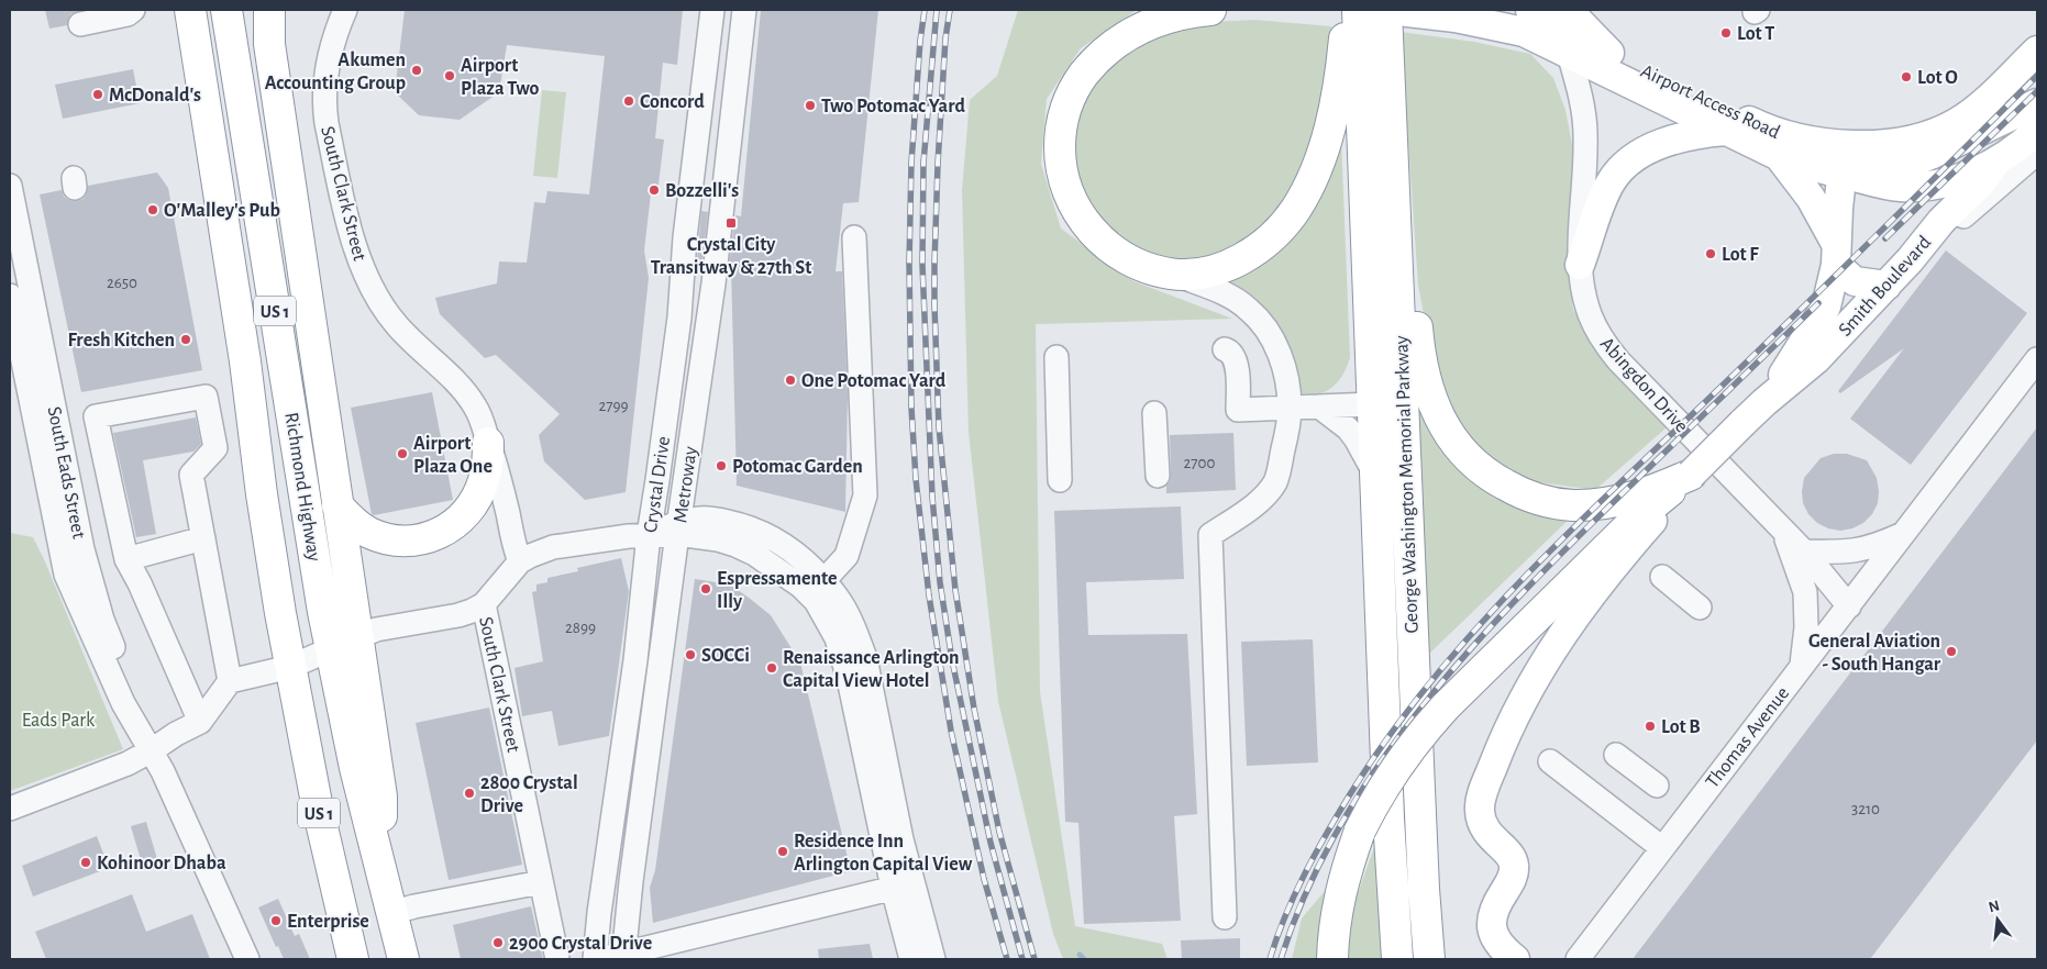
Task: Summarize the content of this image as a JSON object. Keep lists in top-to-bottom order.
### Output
{
  "streets": {
    "highway": ["US 1", "George Washington Memorial Parkway", "Richmond Highway"],
    "main road": ["Airport Access Road", "Smith Boulevard"],
    "street": [
      "South Clark Street",
      "Abingdon Drive",
      "South Eads Street",
      "Crystal Drive",
      "Metroway",
      "Thomas Avenue"
    ]
  },
  "crossings": [
    ["Airport Access Road", "Smith Boulevard"],
    ["Airport Access Road", "Abingdon Drive"],
    ["Airport Access Road", "George Washington Memorial Parkway"],
    ["Abingdon Drive", "Thomas Avenue"]
  ],
  "parks": ["Eads Park"],
  "places": {
    "other": [
      "Lot T",
      "Akumen Accounting Group",
      "Airport Plaza Two",
      "Lot O",
      "McDonald's",
      "Concord",
      "Two Potomac Yard",
      "Bozzelli's",
      "O'Malley's Pub",
      "Lot F",
      "Fresh Kitchen",
      "One Potomac Yard",
      "Airport Plaza One",
      "Potomac Garden",
      "Espressamente Illy",
      "General Aviation - South Hangar",
      "SOCCi",
      "Renaissance Arlington Capital View Hotel",
      "Lot B",
      "2800 Crystal Drive",
      "Residence Inn Arlington Capital View",
      "Kohinoor Dhaba",
      "Enterprise",
      "2900 Crystal Drive"
    ],
    "transit": ["Crystal City Transitway & 27th St"]
  },
  "house_numbers": [
    "2650",
    "2799",
    "2700",
    "2899",
    "3210"
  ],
  "north": "top"
}
